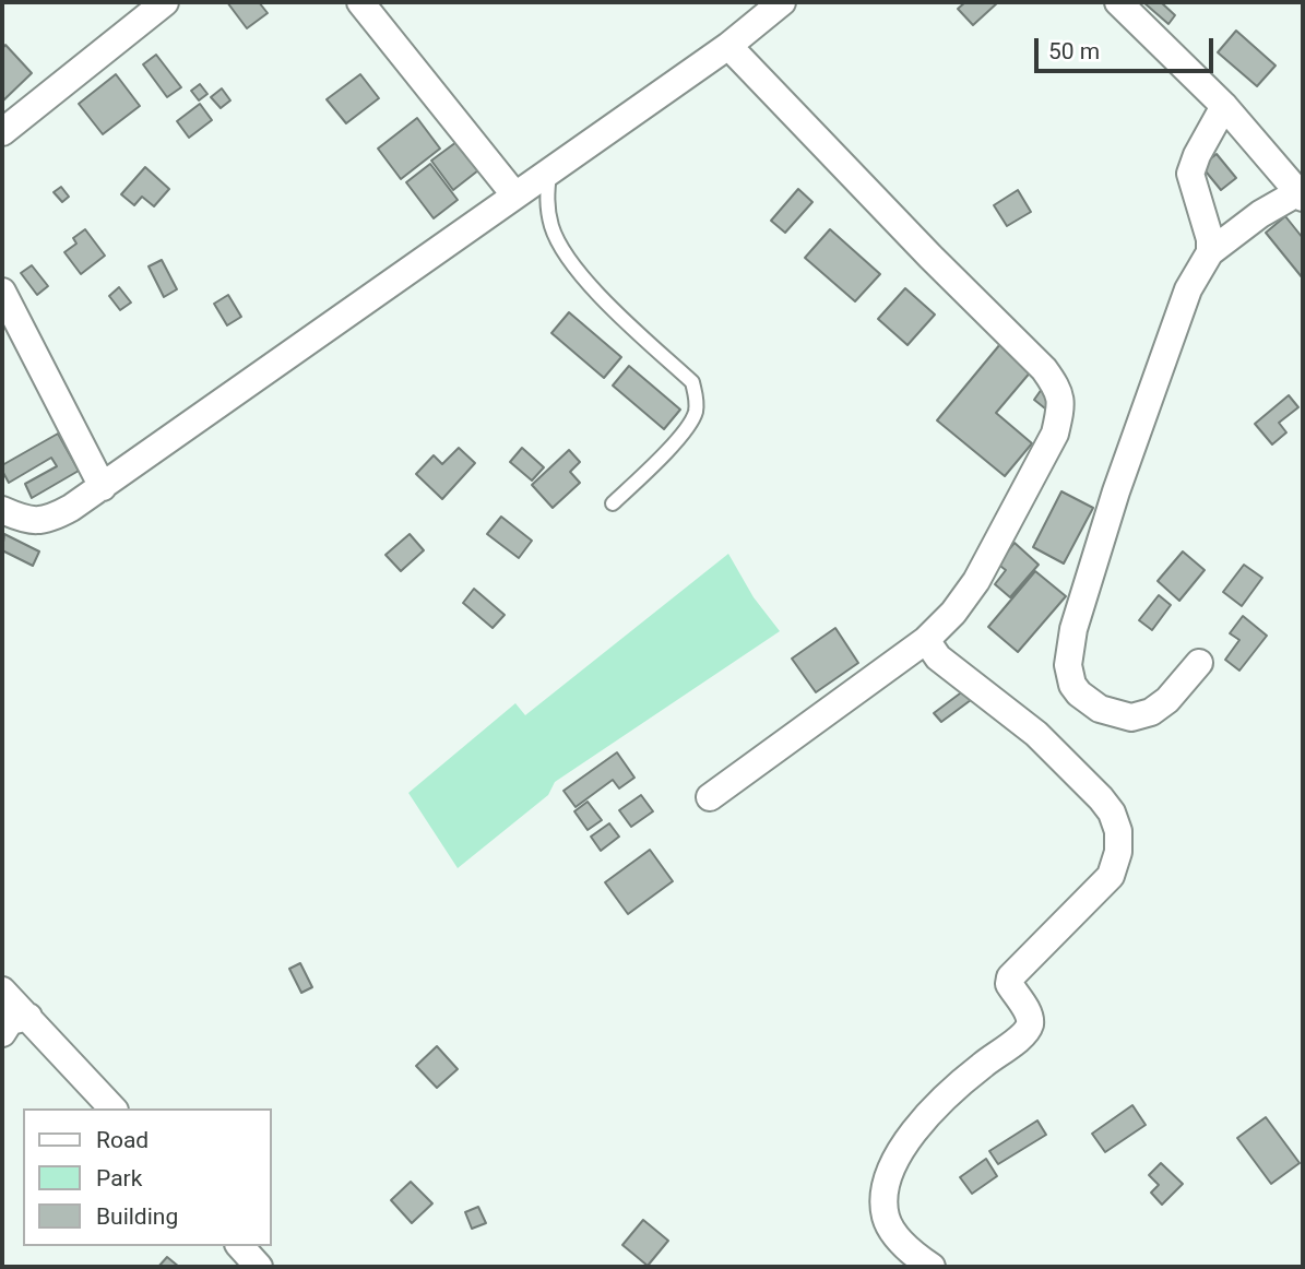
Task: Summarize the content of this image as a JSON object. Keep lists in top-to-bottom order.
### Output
{
  "legend": ["Road", "Park", "Building"],
  "scale_bar": "50 m"
}
